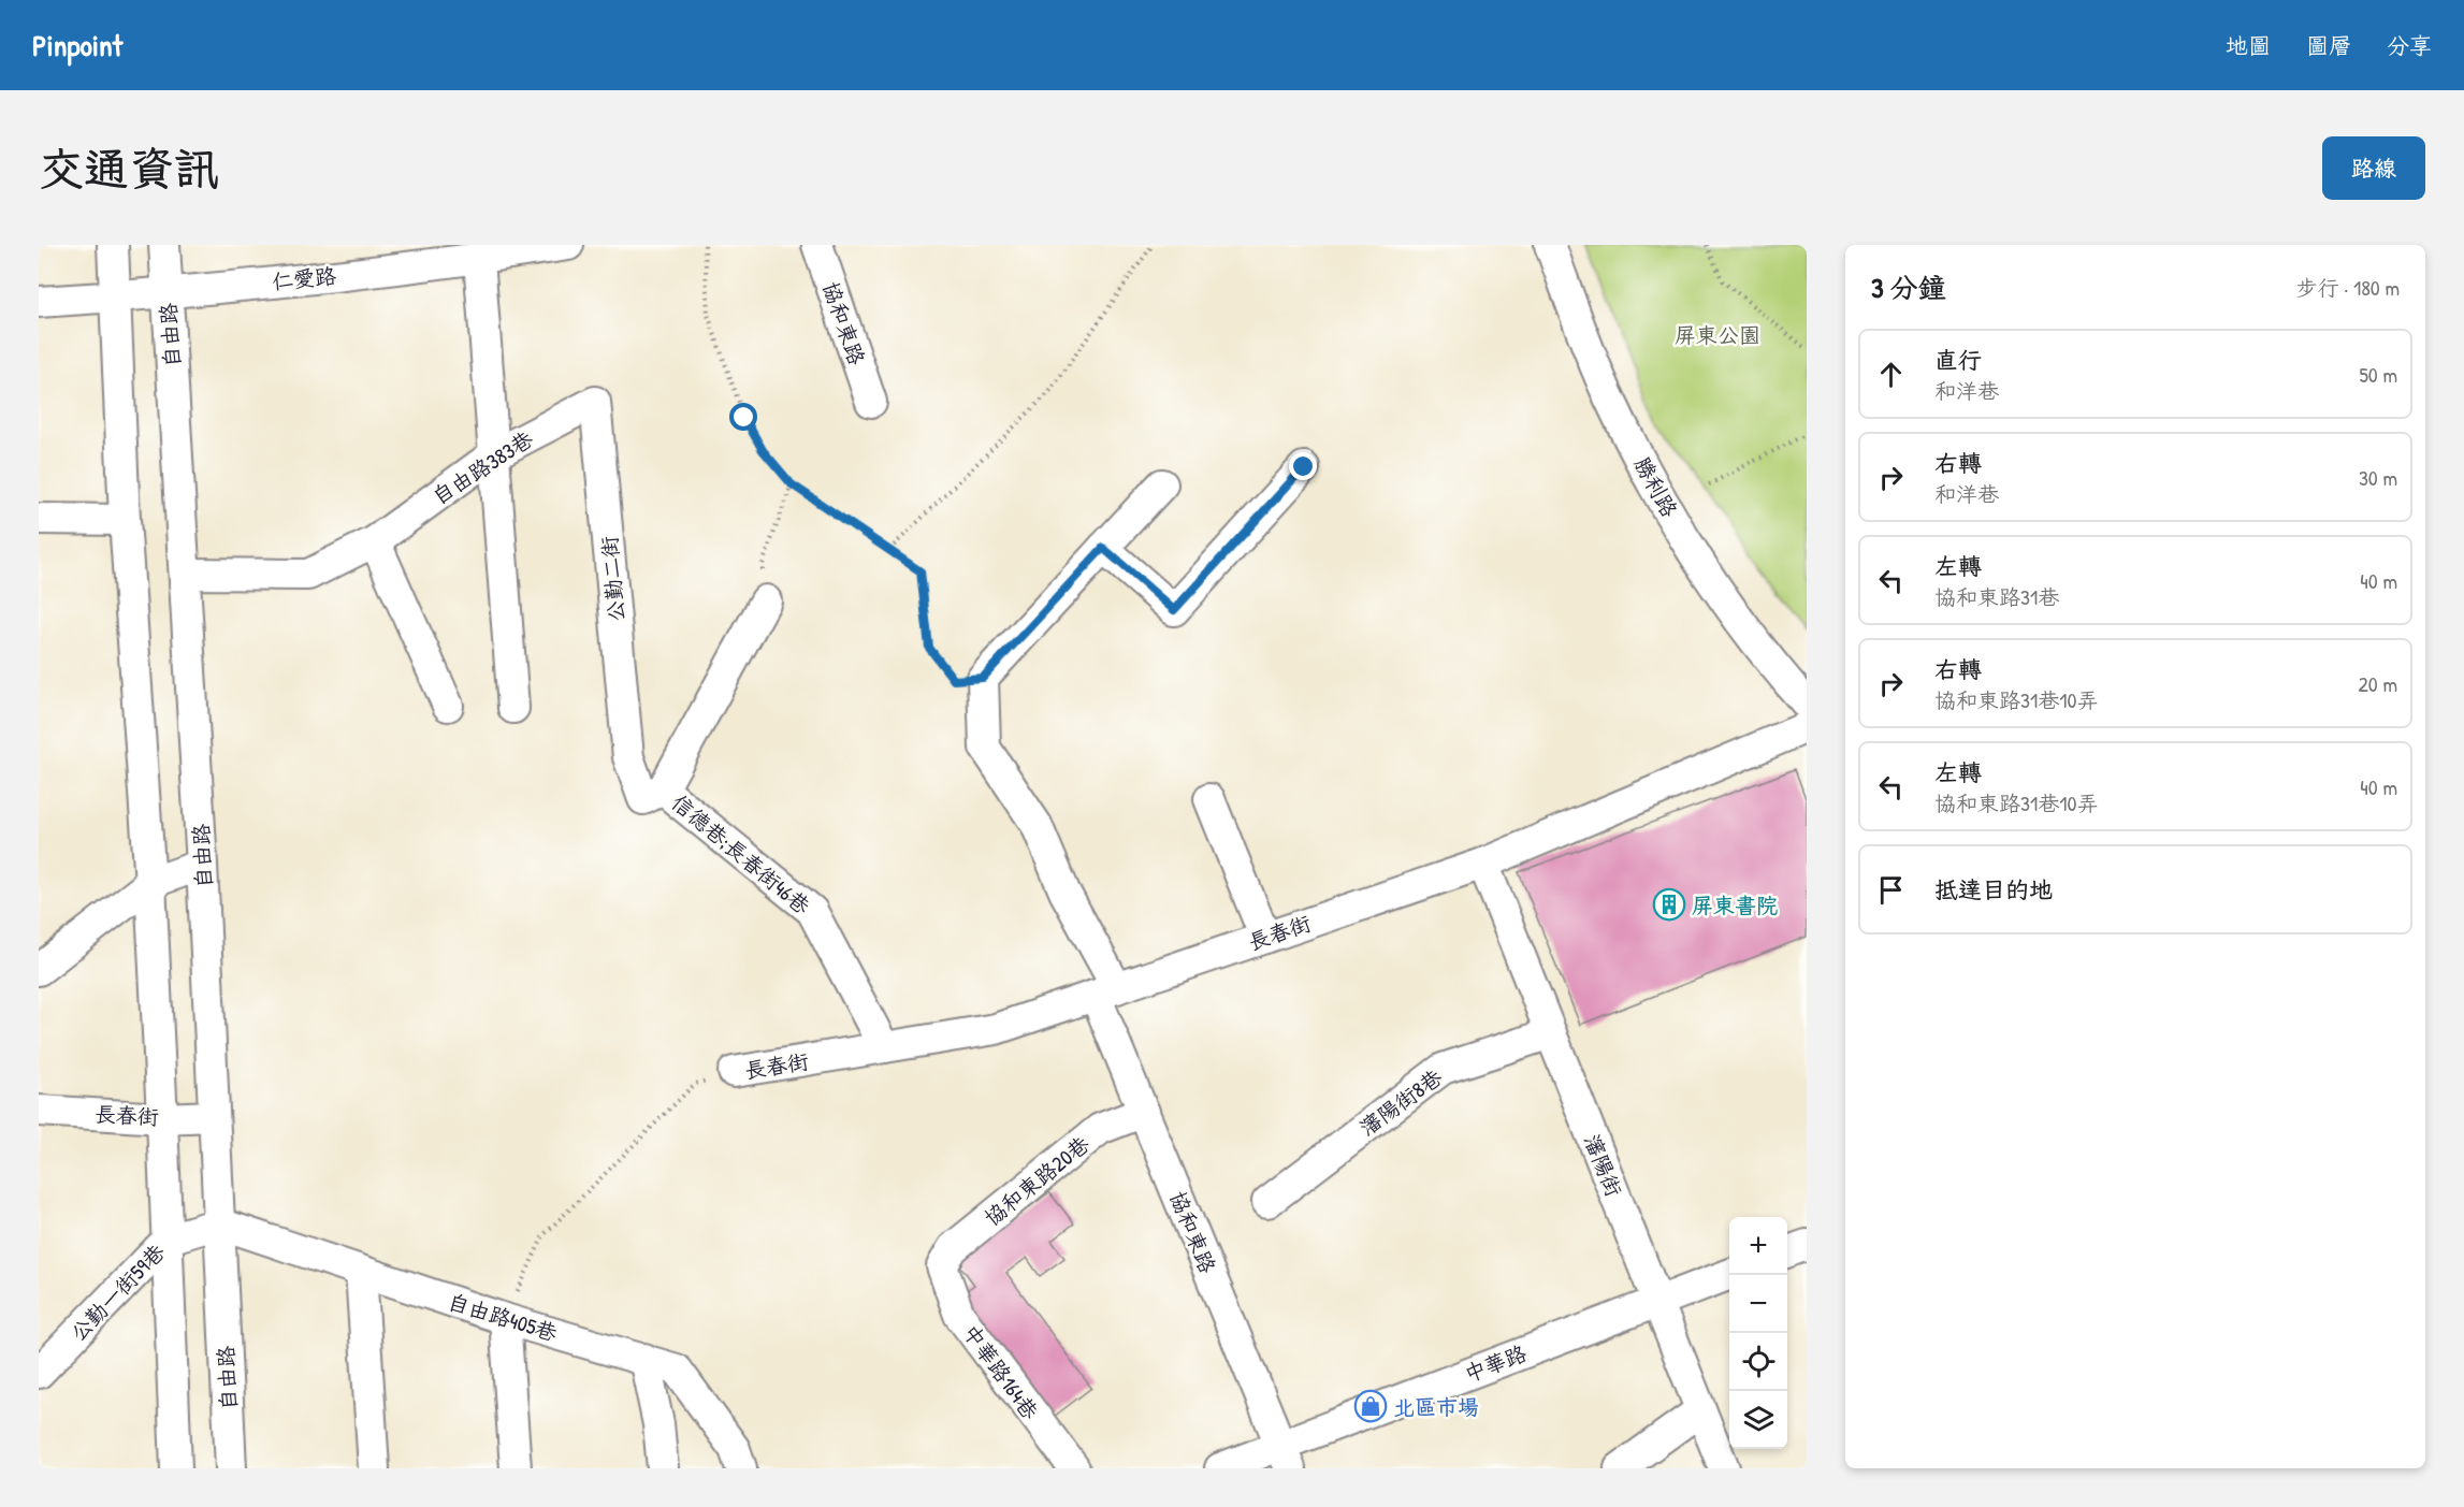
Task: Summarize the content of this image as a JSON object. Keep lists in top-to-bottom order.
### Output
{
  "streets": {
    "street": [
      "仁愛路",
      "協和東路",
      "自由路",
      "自由路383巷",
      "勝利路",
      "公勤二街",
      "信德巷;長春街46巷",
      "長春街",
      "瀋陽街8巷",
      "瀋陽街",
      "協和東路20巷",
      "公勤一街59巷",
      "自由路405巷",
      "中華路",
      "中華路164巷"
    ]
  },
  "crossings": [
    ["仁愛路", "自由路"],
    ["協和東路", "長春街"],
    ["協和東路", "協和東路20巷"],
    ["協和東路", "中華路"],
    ["自由路", "自由路383巷"],
    ["自由路", "長春街"],
    ["自由路", "自由路405巷"],
    ["自由路383巷", "公勤二街"],
    ["公勤二街", "信德巷;長春街46巷"],
    ["信德巷;長春街46巷", "長春街"],
    ["長春街", "瀋陽街"],
    ["瀋陽街8巷", "瀋陽街"],
    ["瀋陽街", "中華路"],
    ["協和東路20巷", "中華路164巷"]
  ],
  "parks": ["屏東公園"],
  "places": {
    "building": ["屏東書院"],
    "shop": ["北區市場"]
  },
  "page": {
    "header": "Pinpoint",
    "nav": ["地圖", "圖層", "分享"],
    "buttons": "路線",
    "title": "交通資訊",
    "heading": ["3 分鐘", "步行 · 180 m"],
    "list": [
      ["直行", "和洋巷", "50 m"],
      ["右轉", "和洋巷", "30 m"],
      ["左轉", "協和東路31巷", "40 m"],
      ["右轉", "協和東路31巷10弄", "20 m"],
      ["左轉", "協和東路31巷10弄", "40 m"],
      "抵達目的地"
    ],
    "map_buttons": ["+", "−"]
  }
}
